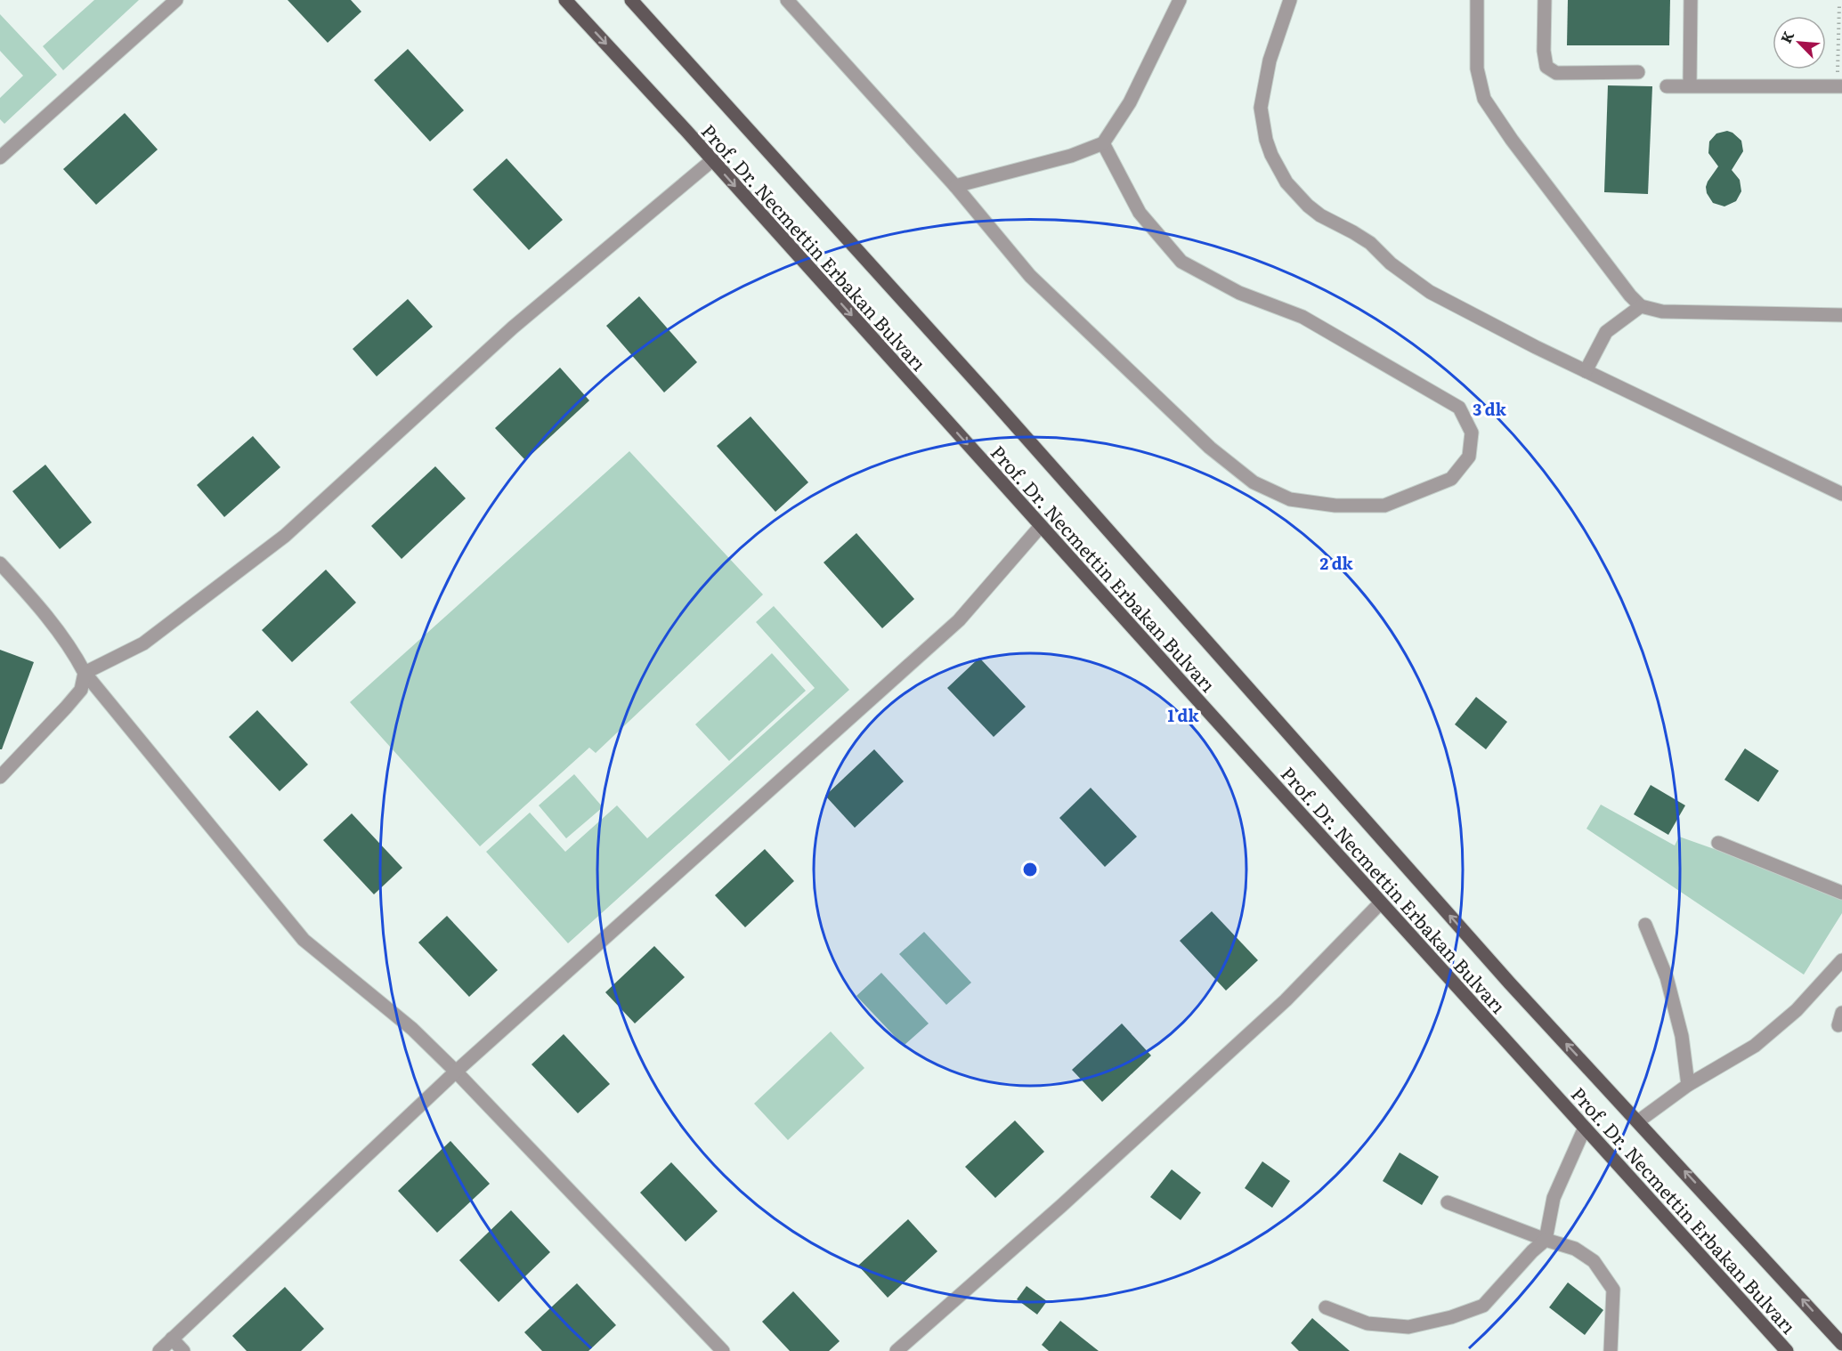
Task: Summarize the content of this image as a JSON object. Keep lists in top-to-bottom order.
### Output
{
  "streets": {
    "main road": ["Prof. Dr. Necmettin Erbakan Bulvarı"]
  },
  "north": "top left",
  "rings": ["3 dk", "2 dk", "1 dk"]
}
